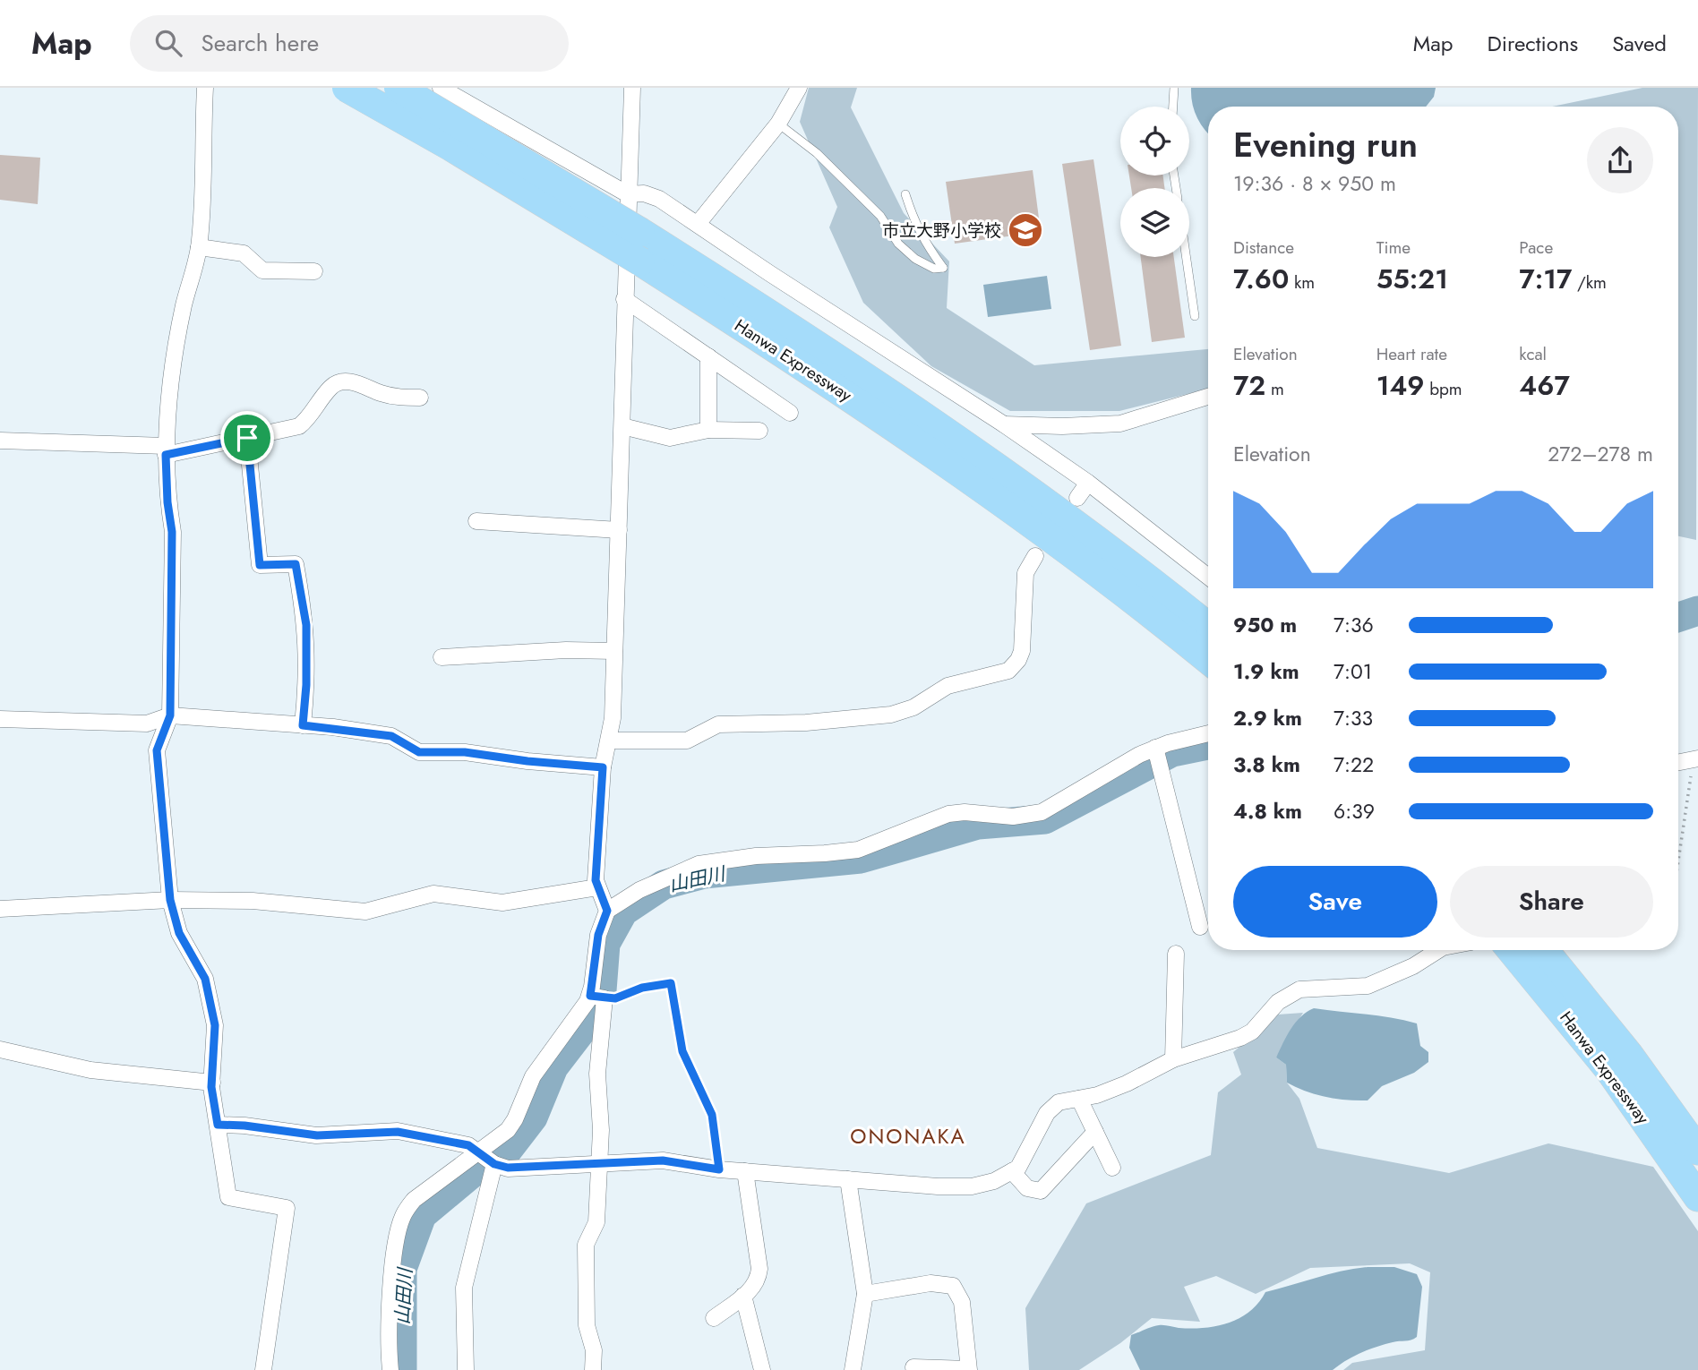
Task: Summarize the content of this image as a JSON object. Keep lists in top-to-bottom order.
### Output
{
  "streets": {
    "highway": ["Hanwa Expressway"]
  },
  "districts": ["ONONAKA"],
  "water": ["山田川"],
  "places": {
    "school or university": ["市立大野小学校"]
  },
  "page": {
    "header": "Map",
    "search": "Search here",
    "nav": ["Map", "Directions", "Saved"],
    "heading": ["Evening run", "19:36 · 8 × 950 m"],
    "stats": [
      ["Distance", "7.60 km"],
      ["Time", "55:21"],
      ["Pace", "7:17 /km"],
      ["Elevation", "72 m"],
      ["Heart rate", "149 bpm"],
      ["kcal", "467"]
    ],
    "chart": ["Elevation", "272–278 m"],
    "list": [
      {
        "name": "950 m",
        "note": "7:36"
      },
      {
        "name": "1.9 km",
        "note": "7:01"
      },
      {
        "name": "2.9 km",
        "note": "7:33"
      },
      {
        "name": "3.8 km",
        "note": "7:22"
      },
      {
        "name": "4.8 km",
        "note": "6:39"
      }
    ],
    "buttons": ["Save", "Share"]
  }
}
